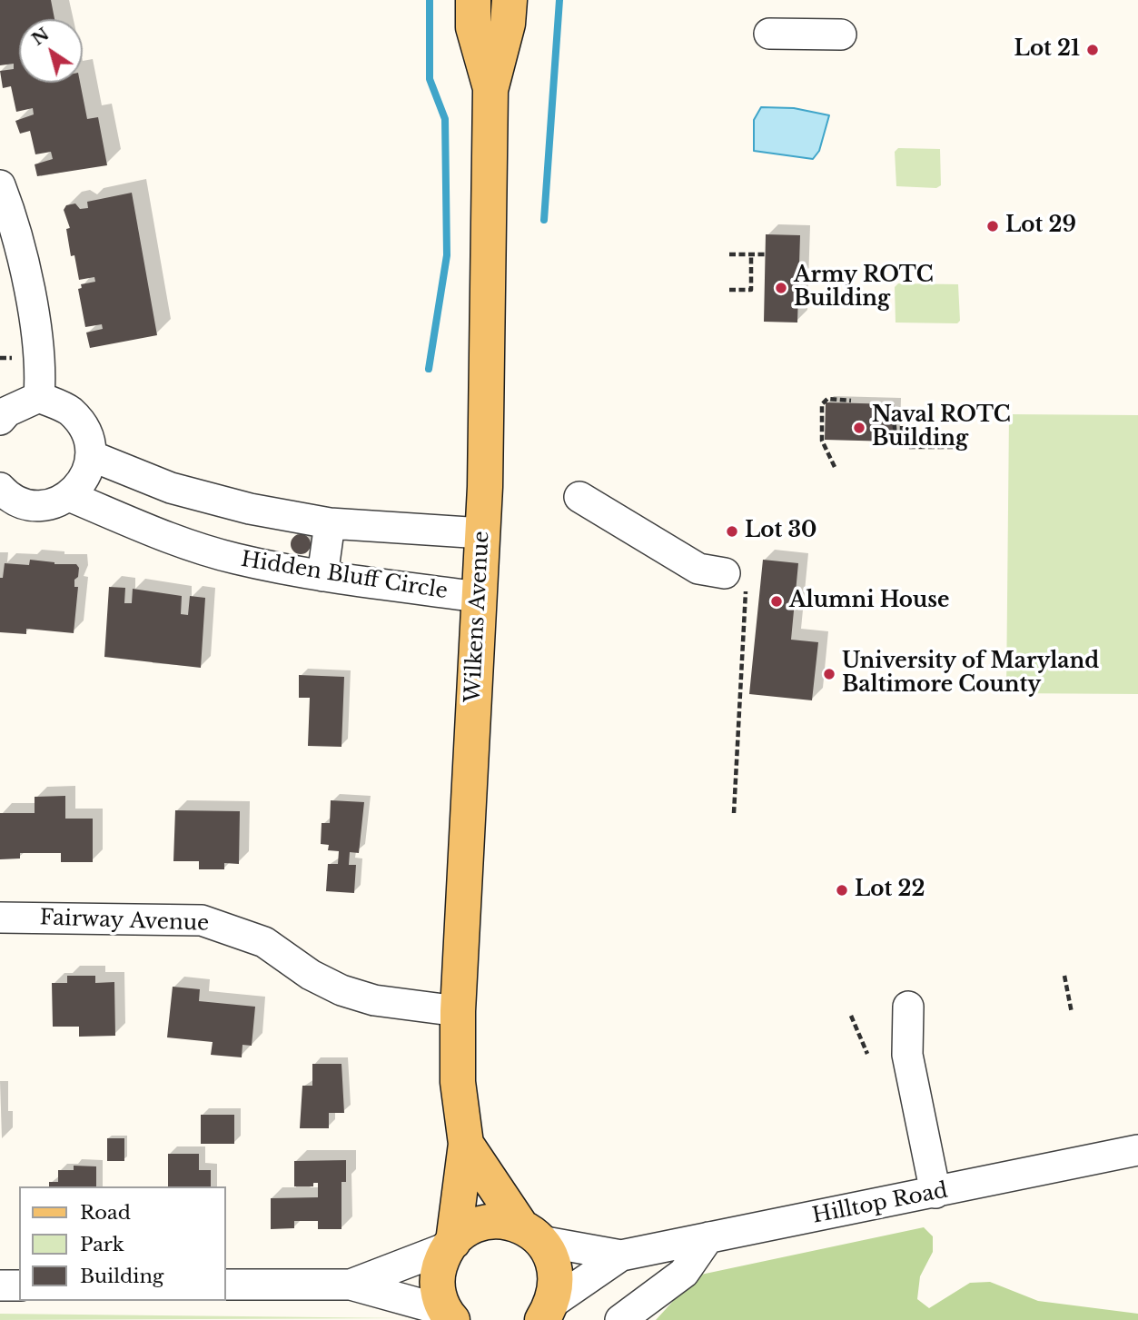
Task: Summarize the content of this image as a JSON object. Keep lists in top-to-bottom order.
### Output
{
  "streets": {
    "main road": ["Wilkens Avenue"],
    "street": ["Hidden Bluff Circle", "Fairway Avenue", "Hilltop Road"]
  },
  "crossings": [
    ["Hidden Bluff Circle", "Wilkens Avenue"],
    ["Wilkens Avenue", "Fairway Avenue"],
    ["Wilkens Avenue", "Hilltop Road"]
  ],
  "places": [
    "Lot 21",
    "Lot 29",
    "Army ROTC Building",
    "Naval ROTC Building",
    "Lot 30",
    "Alumni House",
    "University of Maryland Baltimore County",
    "Lot 22"
  ],
  "legend": ["Road", "Park", "Building"],
  "north": "top left"
}
